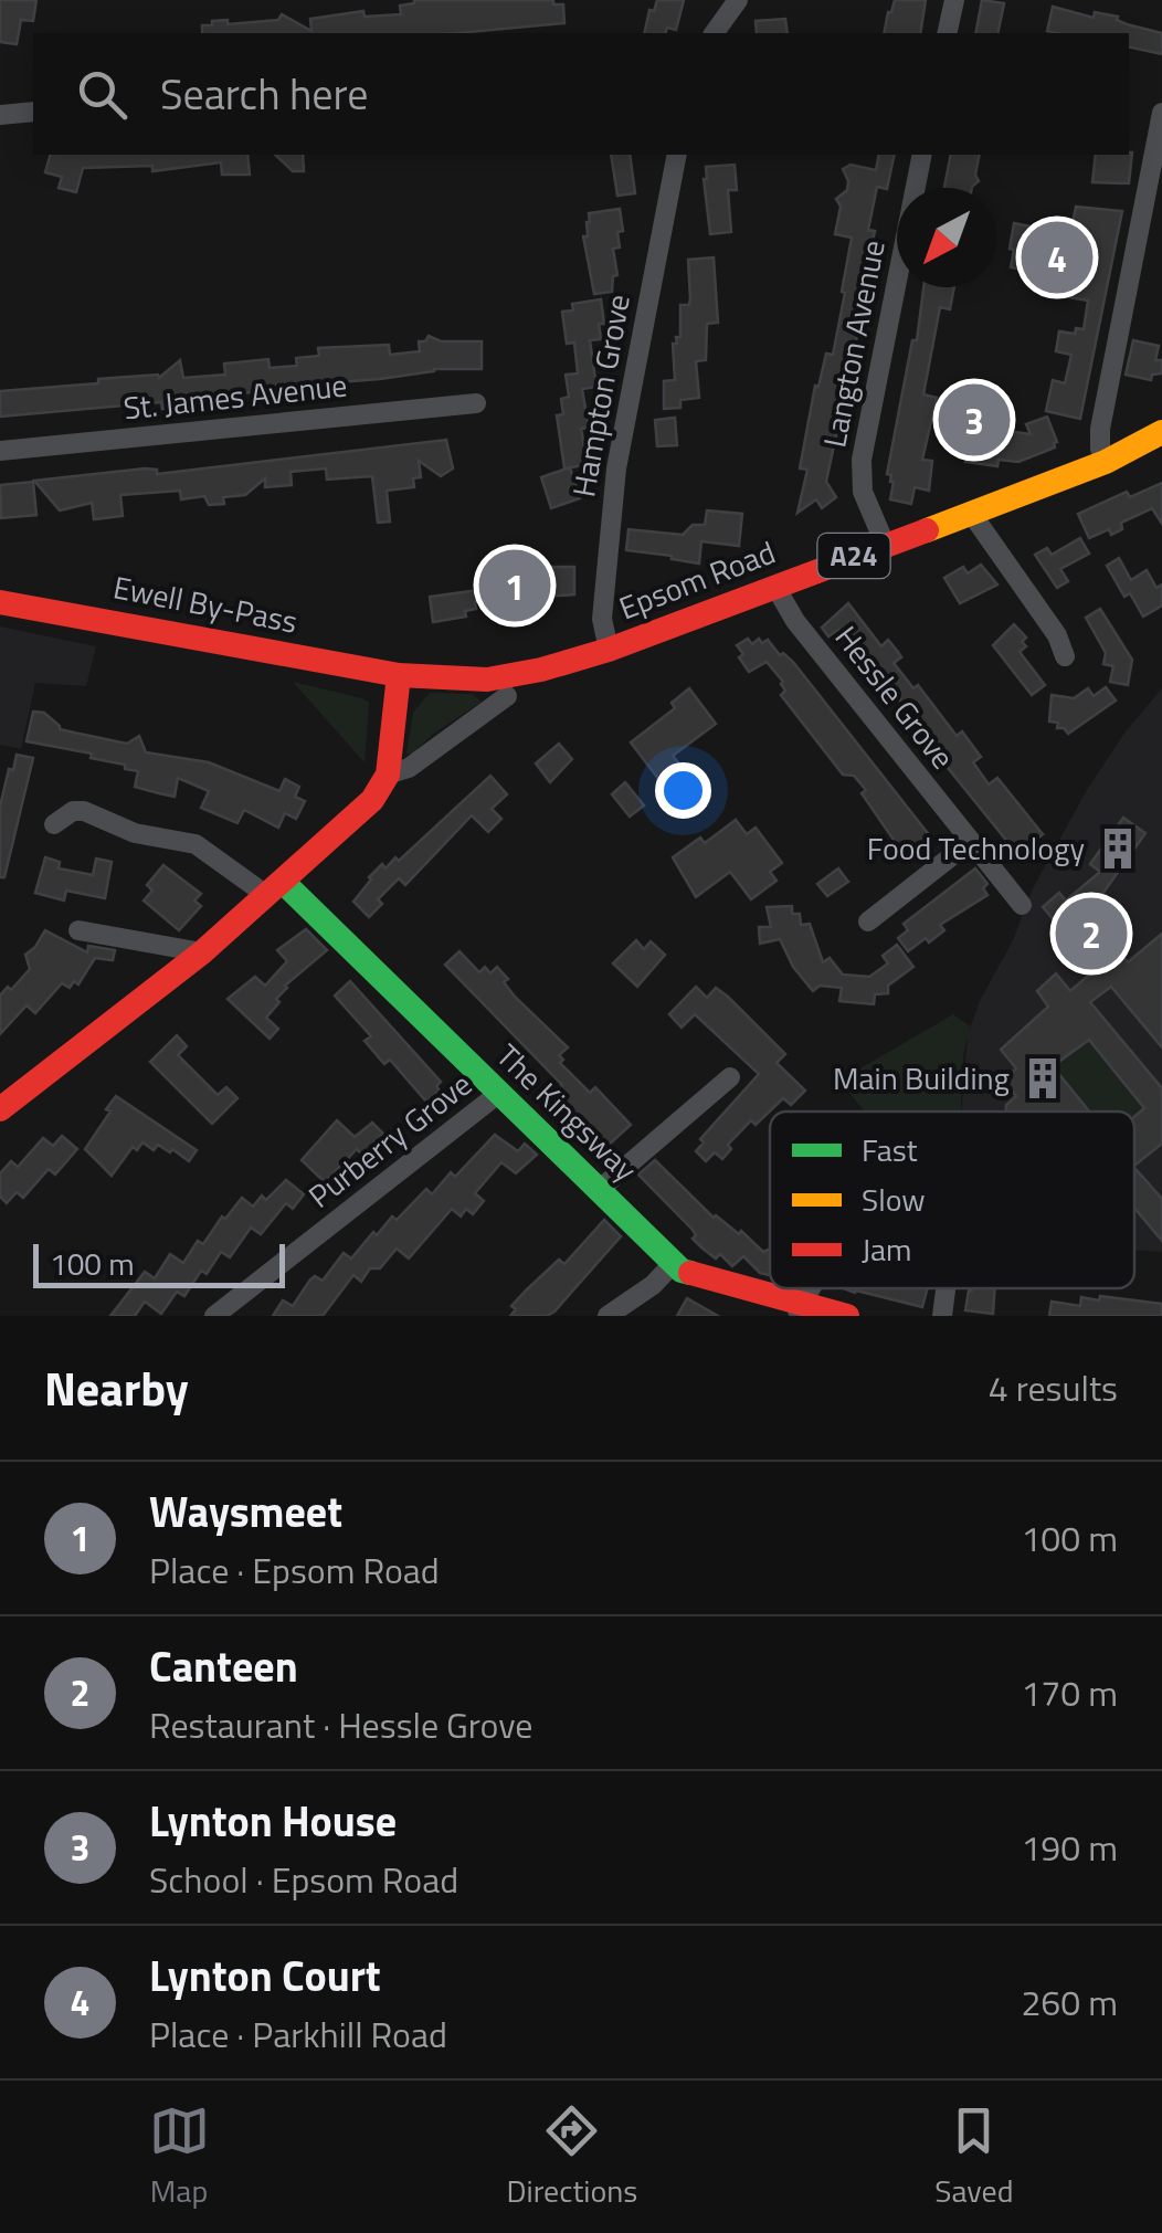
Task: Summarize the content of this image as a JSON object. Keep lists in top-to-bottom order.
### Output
{
  "streets": {
    "main road": [
      "A24",
      "Epsom Road",
      "Ewell By-Pass",
      "The Kingsway"
    ],
    "street": [
      "Langton Avenue",
      "Hampton Grove",
      "St. James Avenue",
      "Hessle Grove",
      "Purberry Grove"
    ]
  },
  "crossings": [
    ["Langton Avenue", "Epsom Road"],
    ["Hampton Grove", "Epsom Road"],
    ["Epsom Road", "Ewell By-Pass"],
    ["Epsom Road", "Hessle Grove"],
    ["The Kingsway", "Purberry Grove"]
  ],
  "places": {
    "building": ["Food Technology", "Main Building"]
  },
  "legend": ["Fast", "Slow", "Jam"],
  "scale_bar": "100 m",
  "north": "bottom left",
  "page": {
    "search": "Search here",
    "pins": [
      "4",
      "3",
      "1",
      "2"
    ],
    "scale": "100 m",
    "heading": ["Nearby", "4 results"],
    "list": [
      {
        "mark": "1",
        "name": "Waysmeet",
        "note": "Place · Epsom Road",
        "value": "100 m"
      },
      {
        "mark": "2",
        "name": "Canteen",
        "note": "Restaurant · Hessle Grove",
        "value": "170 m"
      },
      {
        "mark": "3",
        "name": "Lynton House",
        "note": "School · Epsom Road",
        "value": "190 m"
      },
      {
        "mark": "4",
        "name": "Lynton Court",
        "note": "Place · Parkhill Road",
        "value": "260 m"
      }
    ],
    "nav": ["Map", "Directions", "Saved"]
  }
}
